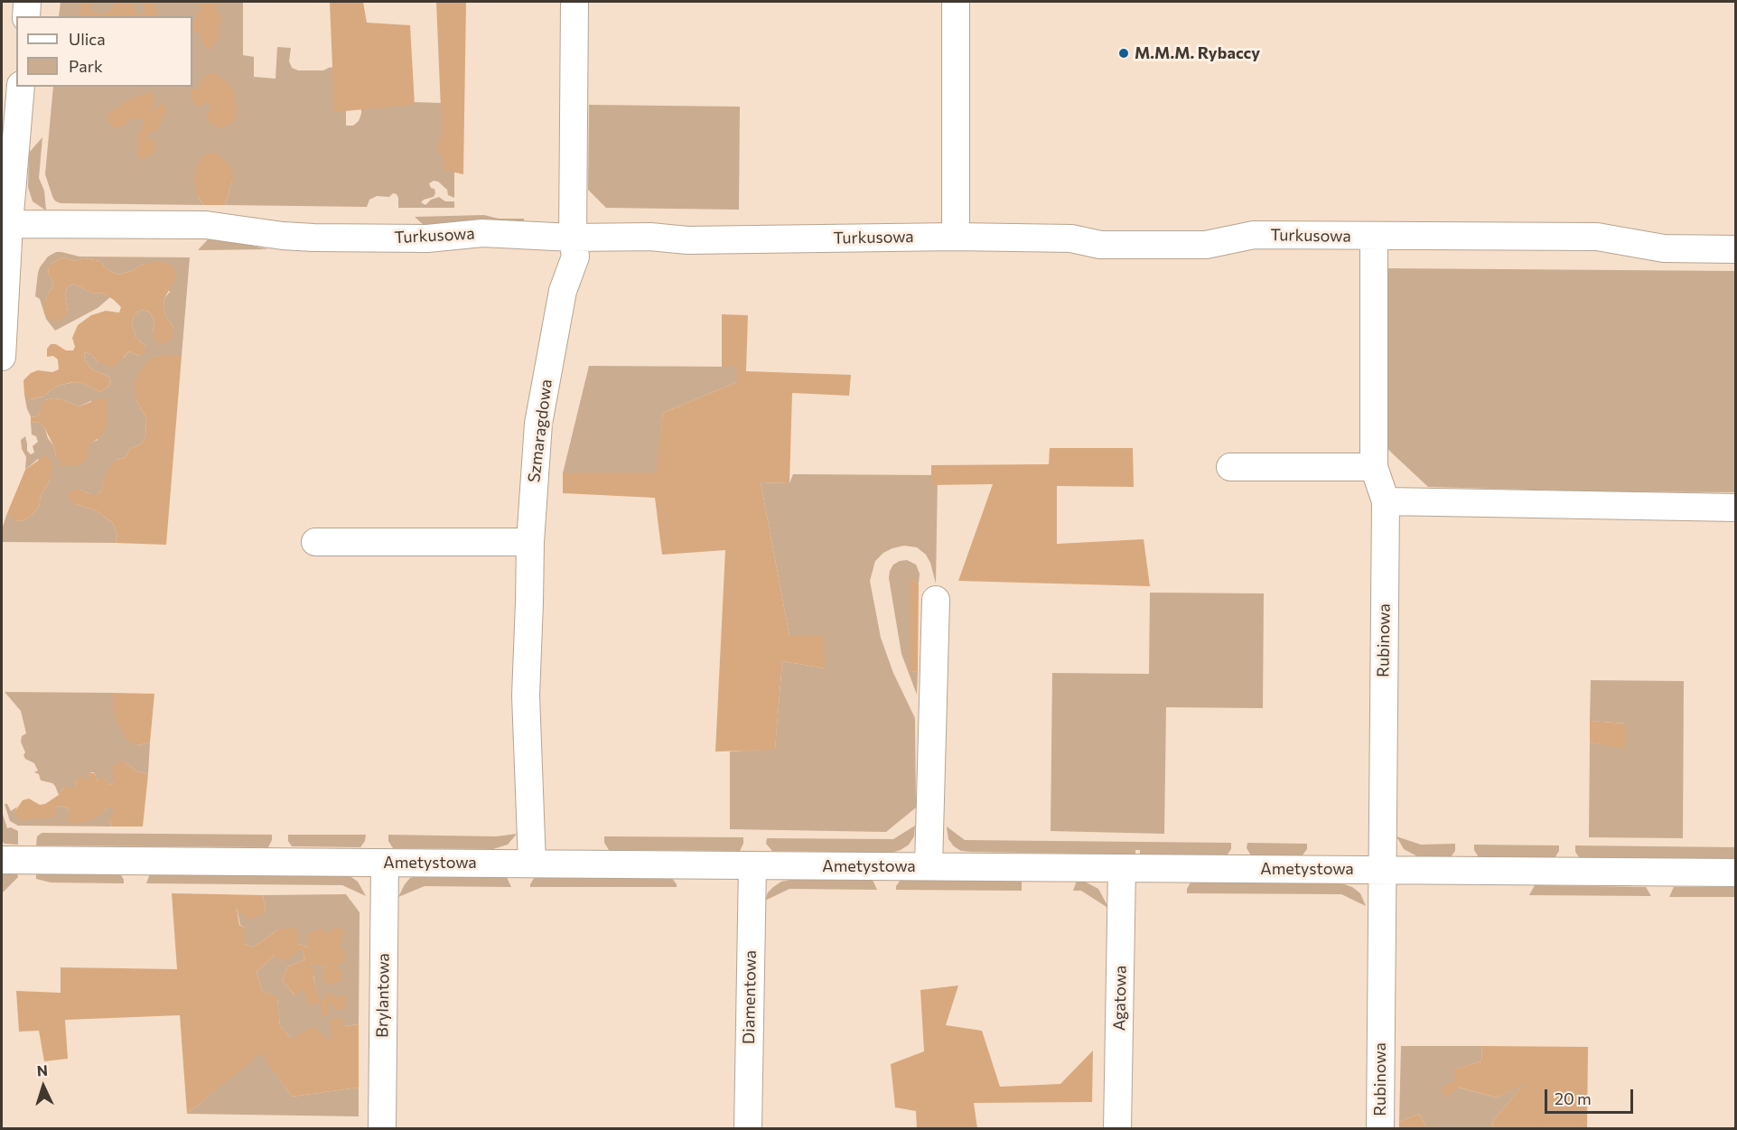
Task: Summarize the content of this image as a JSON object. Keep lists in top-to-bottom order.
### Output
{
  "streets": {
    "street": [
      "Turkusowa",
      "Szmaragdowa",
      "Rubinowa",
      "Ametystowa",
      "Brylantowa",
      "Diamentowa",
      "Agatowa"
    ]
  },
  "crossings": [
    ["Turkusowa", "Szmaragdowa"],
    ["Turkusowa", "Rubinowa"],
    ["Szmaragdowa", "Ametystowa"],
    ["Rubinowa", "Ametystowa"],
    ["Ametystowa", "Brylantowa"],
    ["Ametystowa", "Diamentowa"],
    ["Ametystowa", "Agatowa"]
  ],
  "places": ["M.M.M. Rybaccy"],
  "legend": ["Ulica", "Park"],
  "scale_bar": "20 m",
  "north": "top"
}
